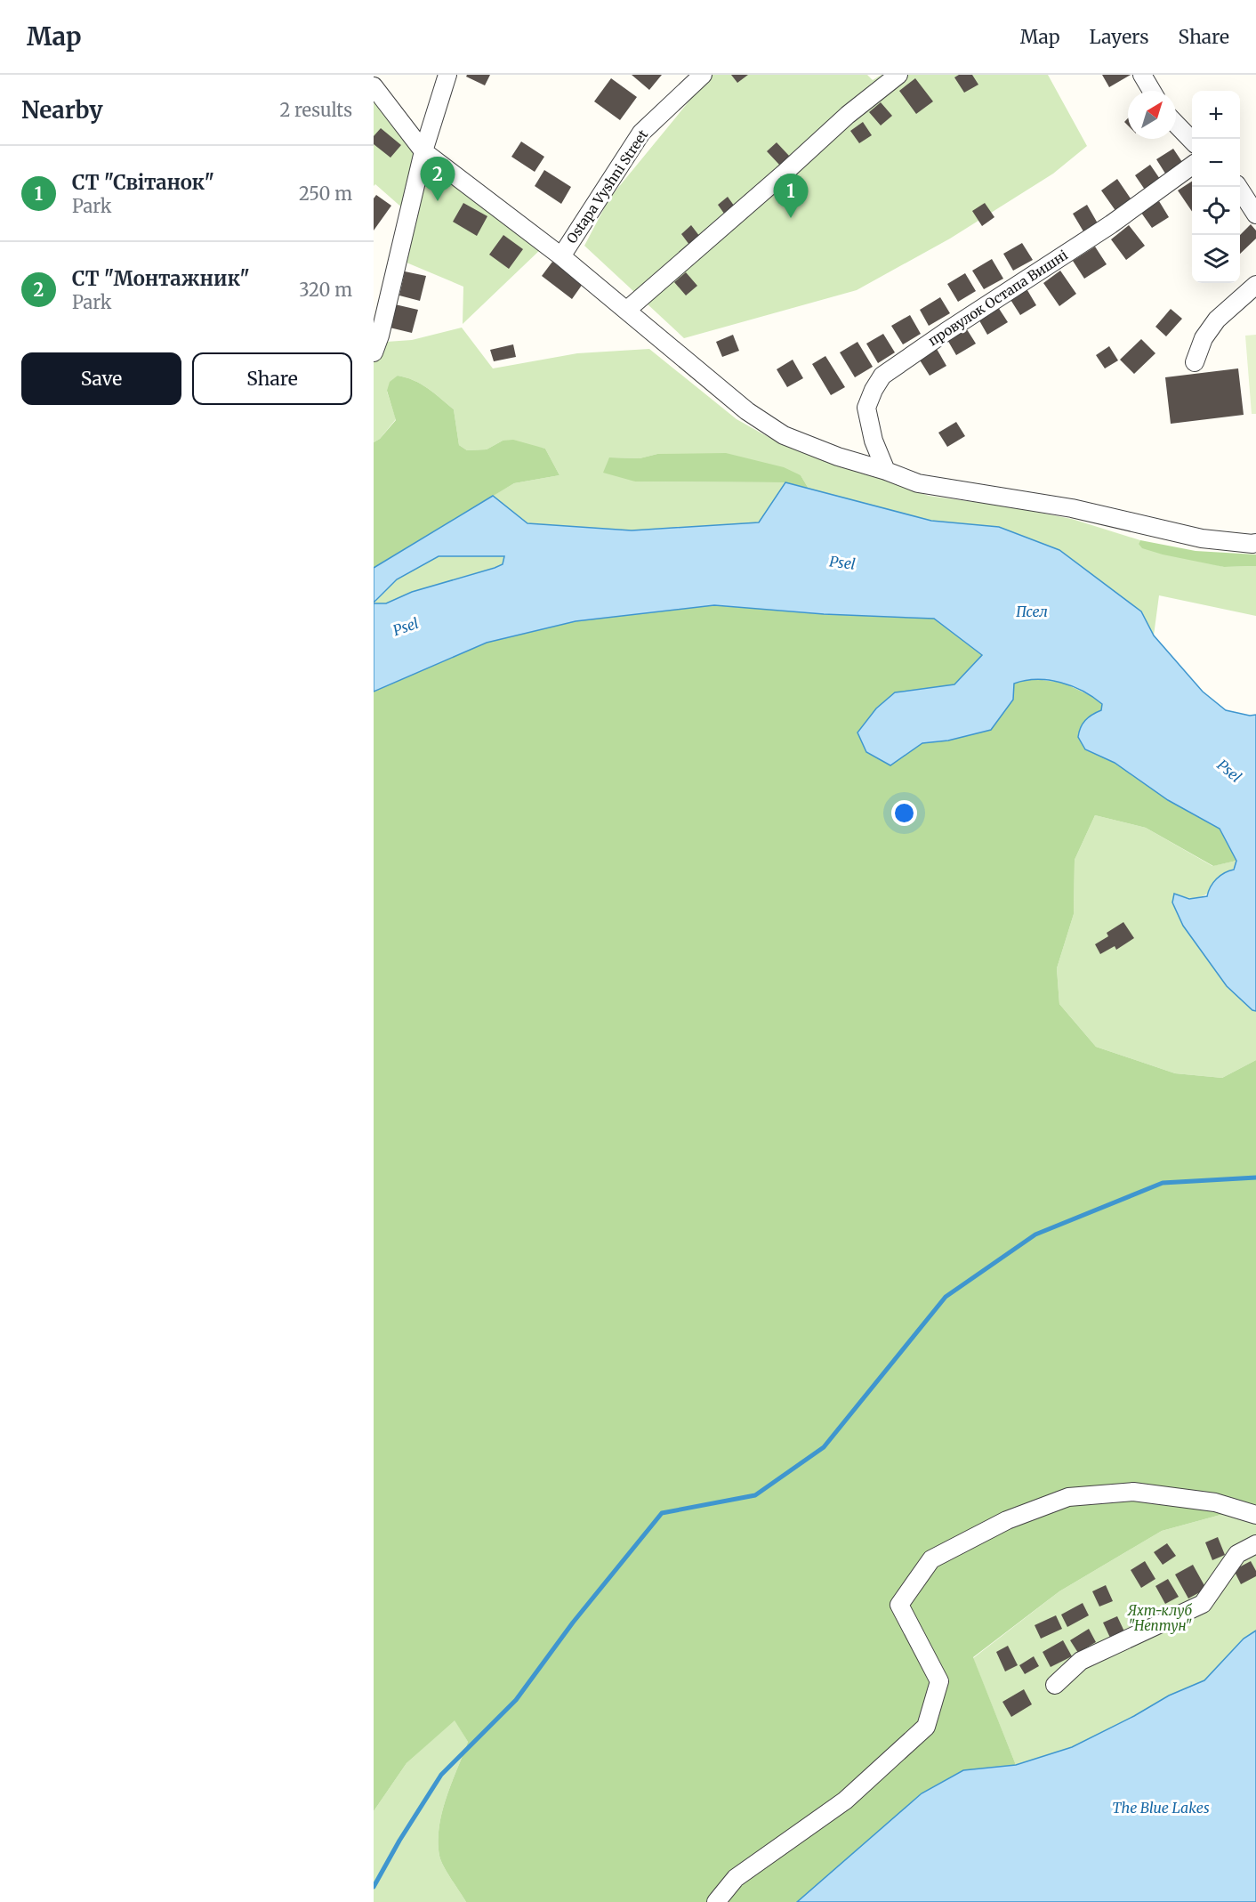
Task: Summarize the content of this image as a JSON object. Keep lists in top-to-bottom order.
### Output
{
  "streets": {
    "street": ["Ostapa Vyshni Street", "провулок Остапа Вишні"]
  },
  "water": ["Psel", "Псел", "The Blue Lakes"],
  "parks": ["Яхт-клуб \"Нептун\""],
  "north": "top right",
  "page": {
    "header": "Map",
    "nav": ["Map", "Layers", "Share"],
    "heading": ["Nearby", "2 results"],
    "map_buttons": ["+", "−"],
    "list": [
      {
        "mark": "1",
        "name": "СТ \"Світанок\"",
        "note": "Park",
        "value": "250 m"
      },
      {
        "mark": "2",
        "name": "СТ \"Монтажник\"",
        "note": "Park",
        "value": "320 m"
      }
    ],
    "pins": ["2", "1"],
    "buttons": ["Save", "Share"]
  }
}
